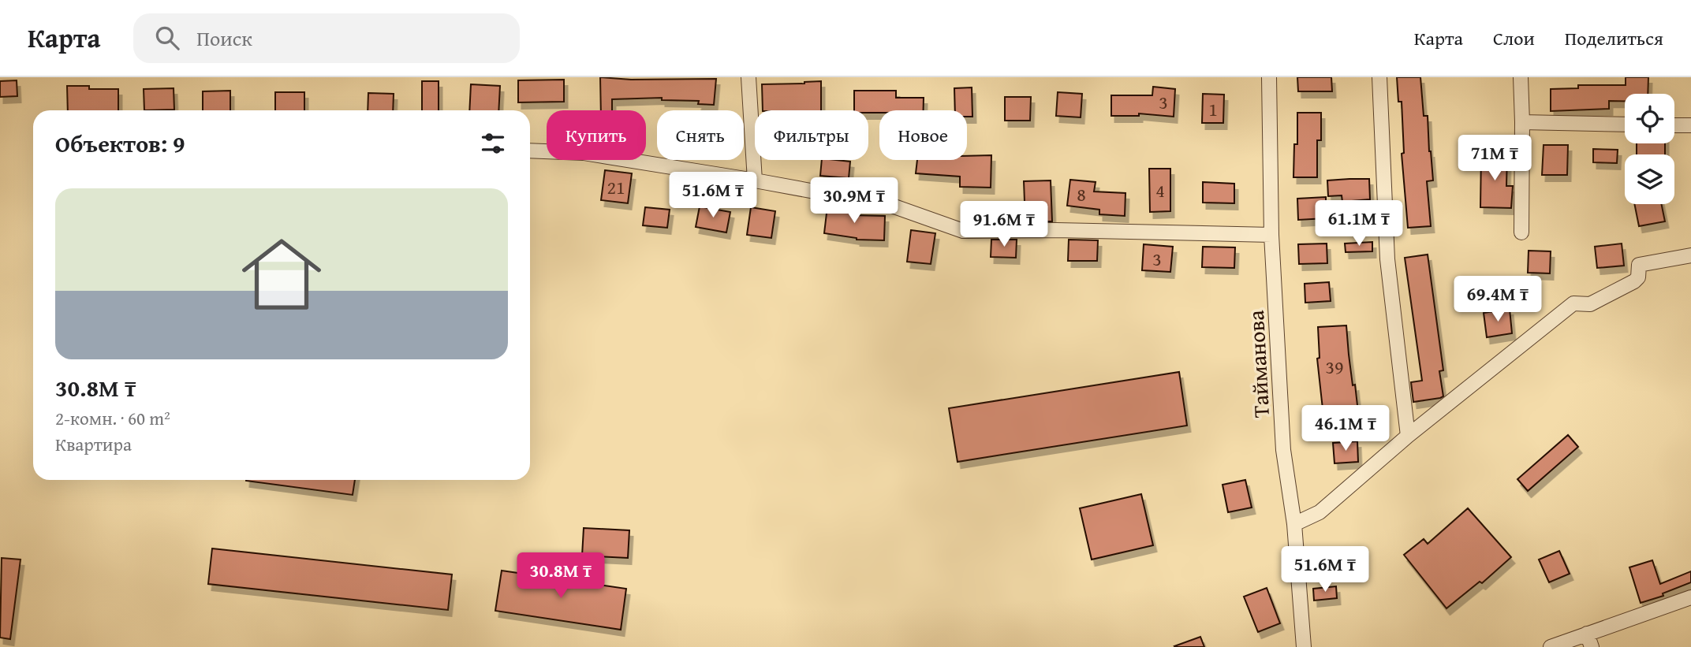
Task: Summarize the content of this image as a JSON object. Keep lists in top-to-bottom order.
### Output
{
  "streets": {
    "street": ["Тайманова"]
  },
  "house_numbers": [
    "3",
    "1",
    "21",
    "4",
    "8",
    "3",
    "39"
  ],
  "page": {
    "header": "Карта",
    "search": "Поиск",
    "nav": ["Карта", "Слои", "Поделиться"],
    "chip": [
      "Купить",
      "Снять",
      "Фильтры",
      "Новое"
    ],
    "heading": "Объектов: 9",
    "price": [
      "71M ₸",
      "51.6M ₸",
      "30.9M ₸",
      "61.1M ₸",
      "91.6M ₸",
      "69.4M ₸",
      "46.1M ₸",
      "51.6M ₸",
      "30.8M ₸"
    ],
    "list": [
      {
        "name": "30.8M ₸",
        "note": "2-комн. · 60 m² · Квартира"
      }
    ]
  }
}
